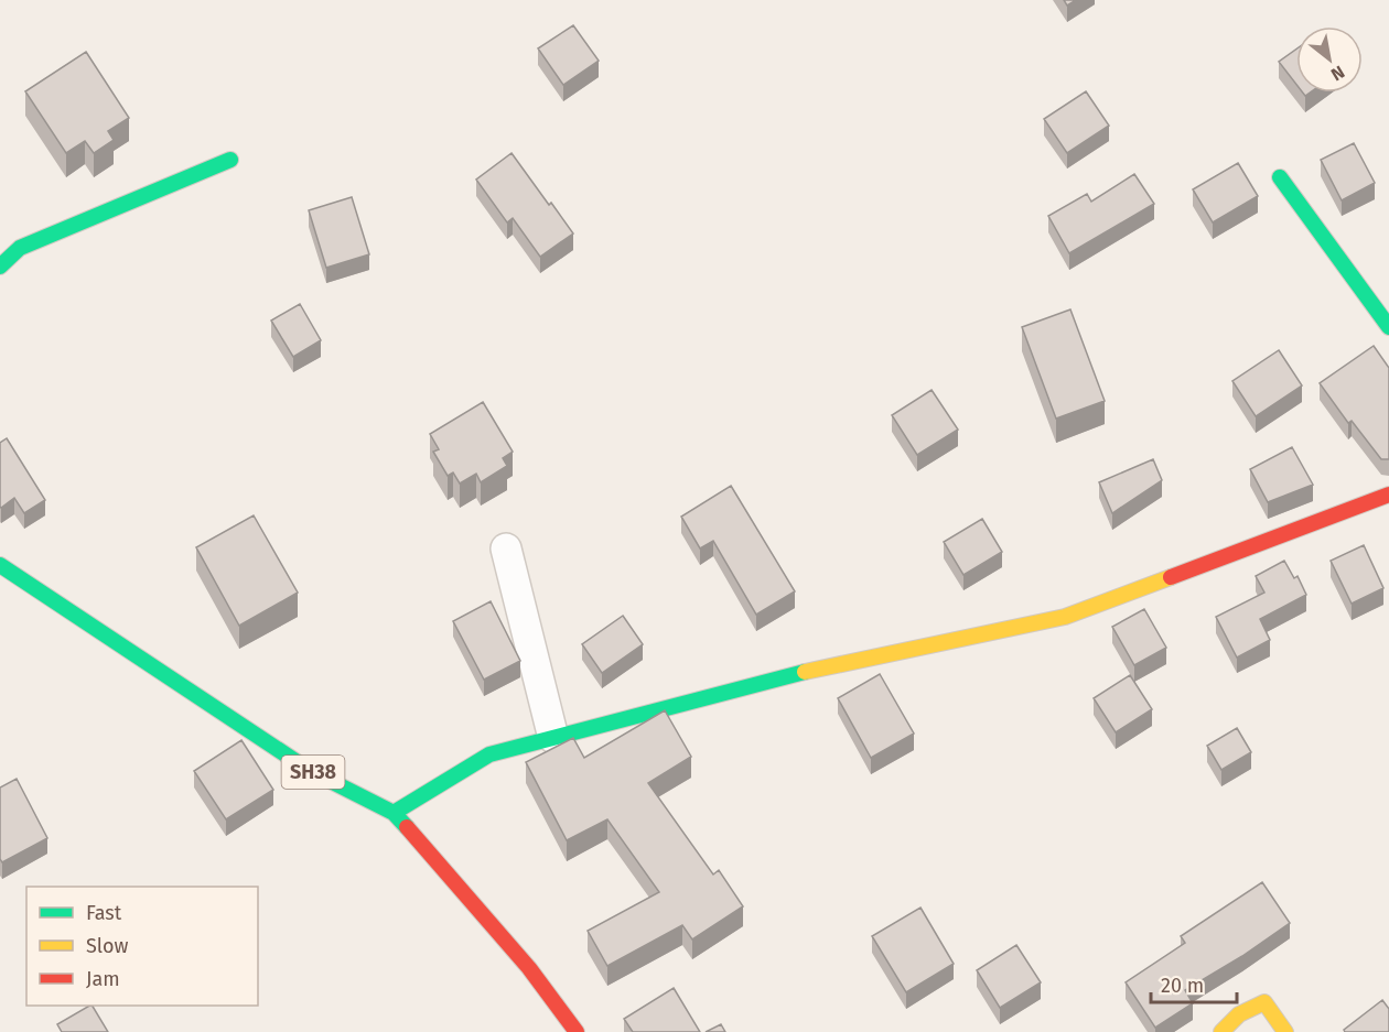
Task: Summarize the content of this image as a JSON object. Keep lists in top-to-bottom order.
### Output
{
  "streets": {
    "street": ["SH38"]
  },
  "legend": ["Fast", "Slow", "Jam"],
  "scale_bar": "20 m",
  "north": "bottom right"
}
